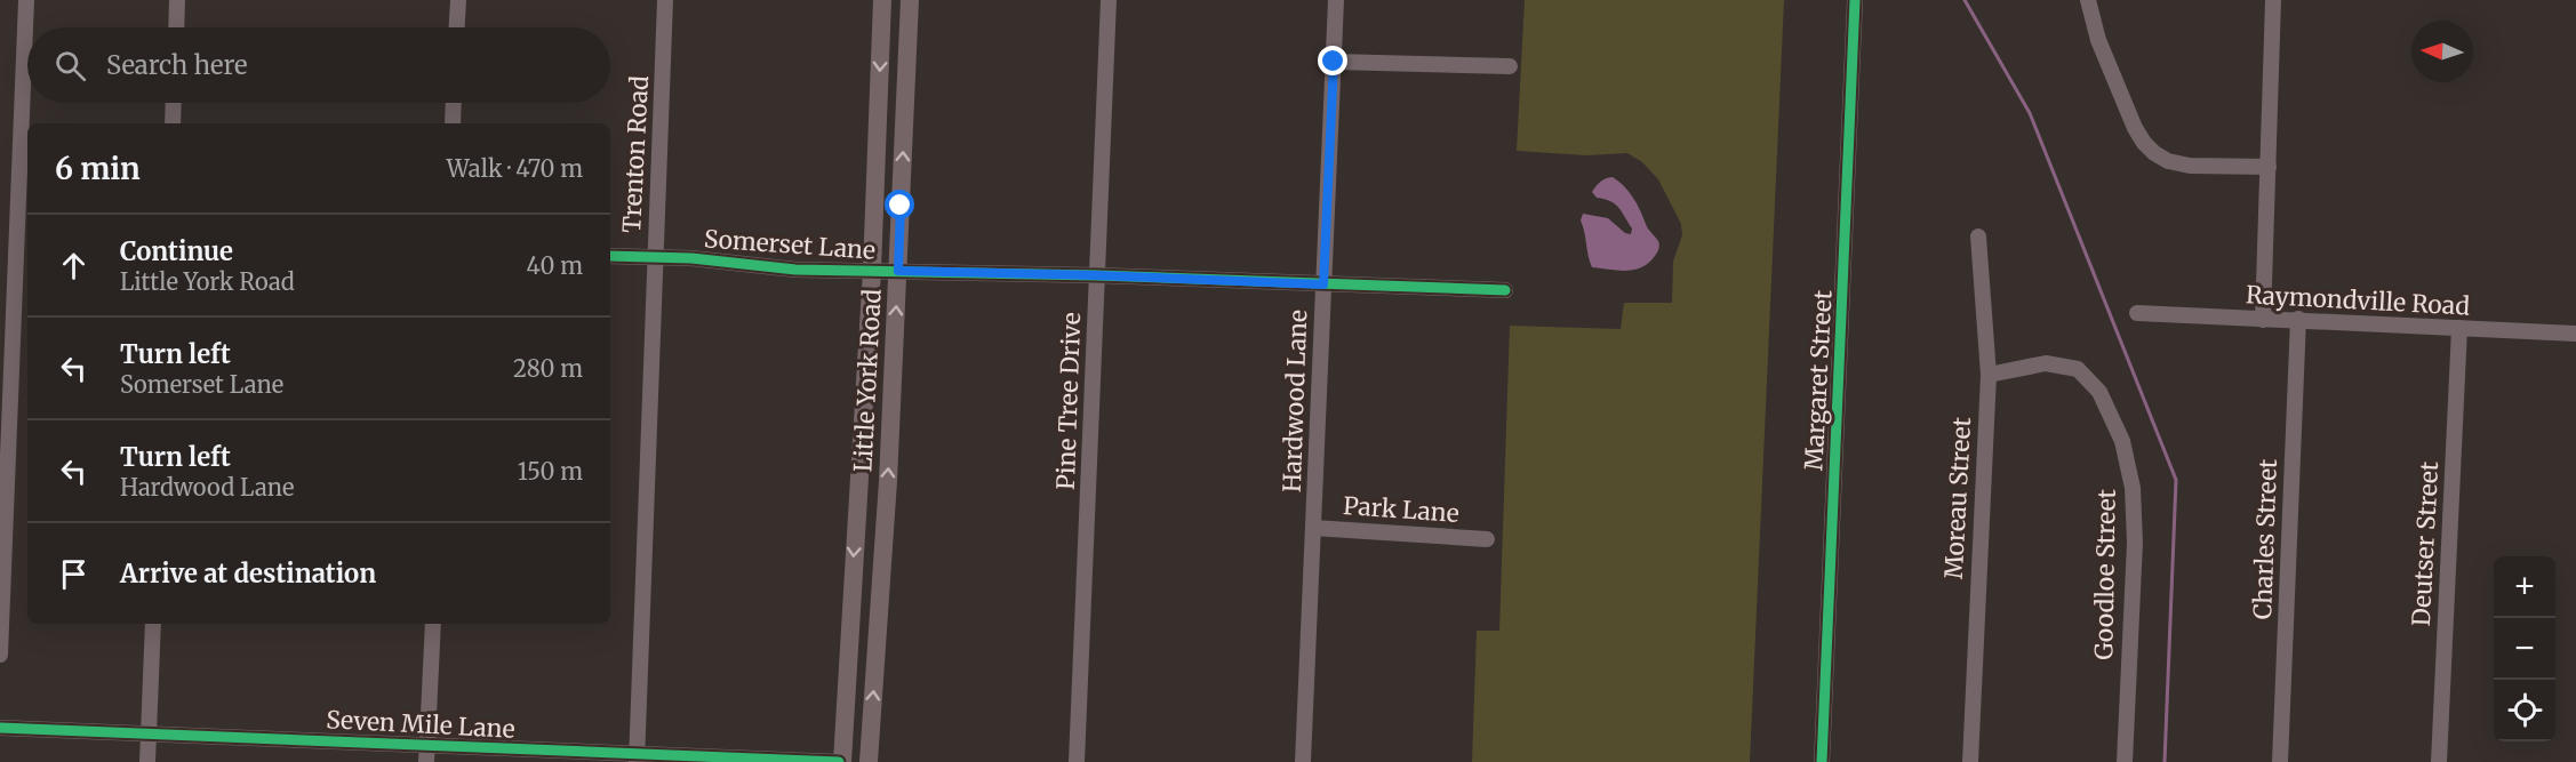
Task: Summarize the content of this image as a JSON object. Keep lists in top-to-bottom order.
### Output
{
  "streets": {
    "main road": ["Little York Road"],
    "street": [
      "Trenton Road",
      "Somerset Lane",
      "Raymondville Road",
      "Margaret Street",
      "Pine Tree Drive",
      "Hardwood Lane",
      "Moreau Street",
      "Park Lane",
      "Charles Street",
      "Deutser Street",
      "Goodloe Street",
      "Seven Mile Lane"
    ]
  },
  "crossings": [
    ["Trenton Road", "Somerset Lane"],
    ["Trenton Road", "Seven Mile Lane"],
    ["Somerset Lane", "Little York Road"],
    ["Somerset Lane", "Pine Tree Drive"],
    ["Somerset Lane", "Hardwood Lane"],
    ["Raymondville Road", "Charles Street"],
    ["Raymondville Road", "Deutser Street"],
    ["Little York Road", "Seven Mile Lane"],
    ["Hardwood Lane", "Park Lane"],
    ["Moreau Street", "Goodloe Street"]
  ],
  "north": "left",
  "page": {
    "search": "Search here",
    "heading": ["6 min", "Walk · 470 m"],
    "list": [
      ["Continue", "Little York Road", "40 m"],
      ["Turn left", "Somerset Lane", "280 m"],
      ["Turn left", "Hardwood Lane", "150 m"],
      "Arrive at destination"
    ],
    "map_buttons": ["+", "−"]
  }
}
